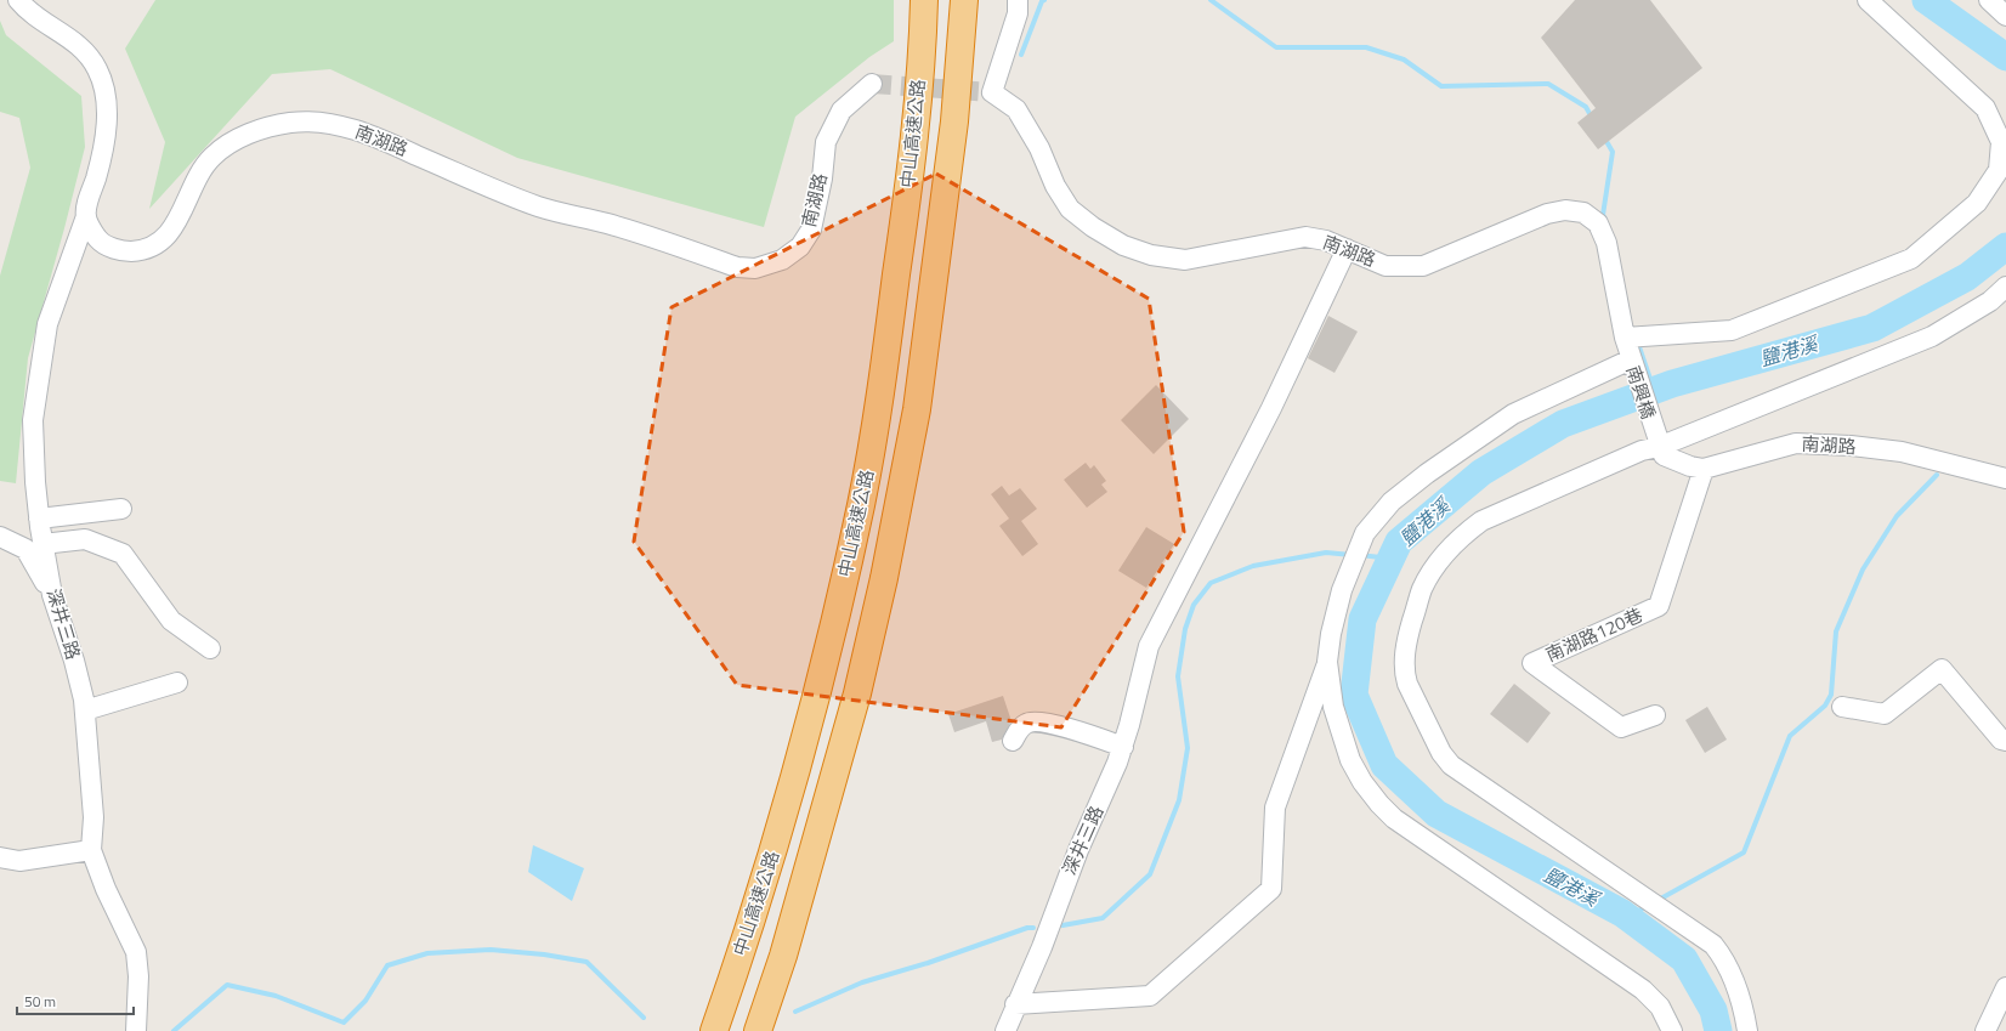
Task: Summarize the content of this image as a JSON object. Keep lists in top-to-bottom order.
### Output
{
  "streets": {
    "highway": ["中山高速公路"],
    "street": [
      "南湖路",
      "南興橋",
      "深井三路",
      "南湖路120巷"
    ]
  },
  "crossings": [
    ["南湖路", "南興橋"],
    ["南湖路", "深井三路"],
    ["南湖路", "南湖路120巷"]
  ],
  "water": ["鹽港溪"],
  "scale_bar": "50 m"
}
